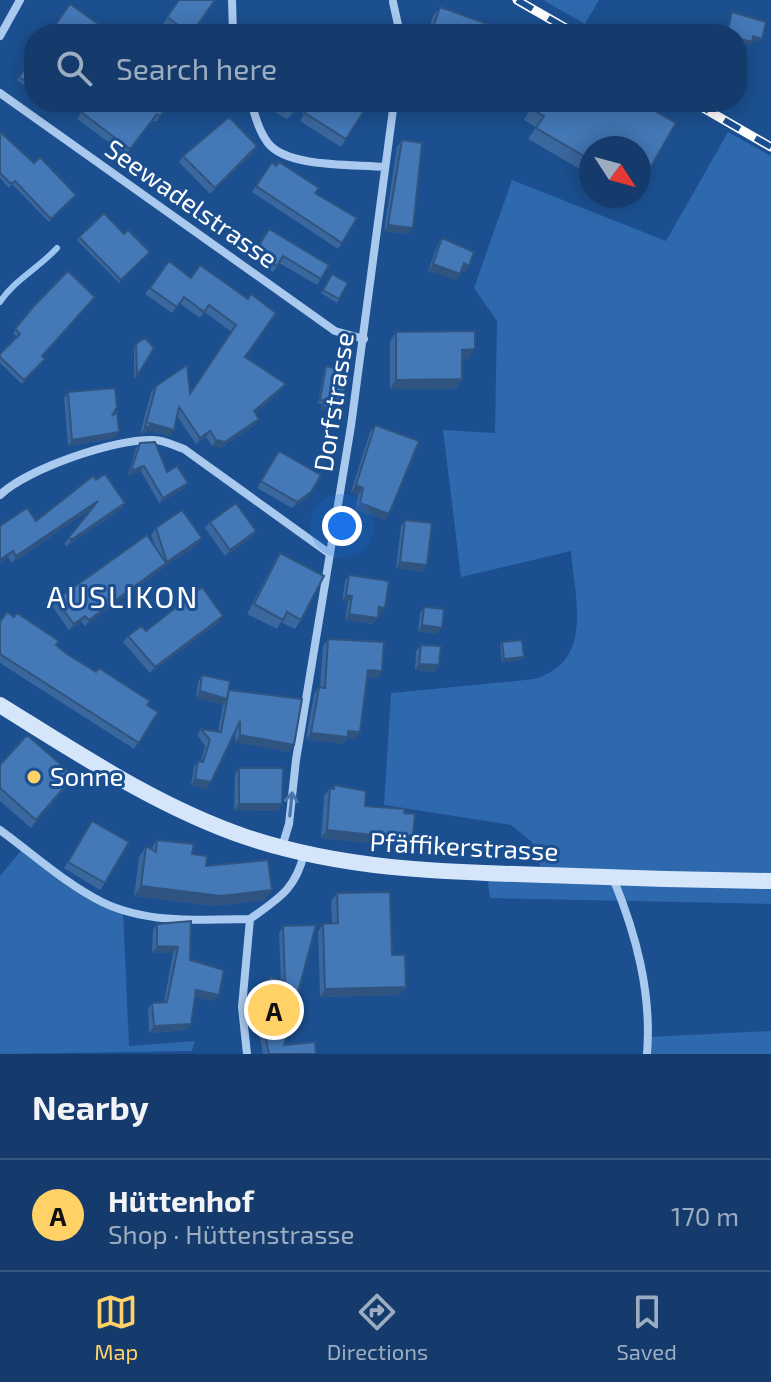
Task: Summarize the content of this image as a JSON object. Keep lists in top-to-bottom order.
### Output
{
  "streets": {
    "main road": ["Pfäffikerstrasse"],
    "street": ["Seewadelstrasse", "Dorfstrasse"]
  },
  "crossings": [
    ["Seewadelstrasse", "Dorfstrasse"],
    ["Dorfstrasse", "Pfäffikerstrasse"]
  ],
  "one_way": ["Dorfstrasse"],
  "districts": ["AUSLIKON"],
  "places": ["Sonne"],
  "north": "bottom right",
  "page": {
    "search": "Search here",
    "pins": "A",
    "heading": "Nearby",
    "list": [
      {
        "mark": "A",
        "name": "Hüttenhof",
        "note": "Shop · Hüttenstrasse",
        "value": "170 m"
      }
    ],
    "nav": ["Map", "Directions", "Saved"]
  }
}
